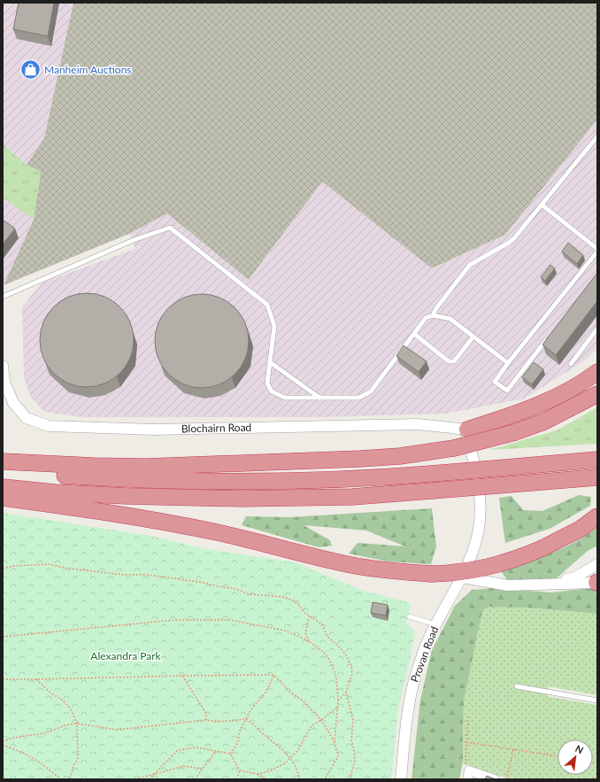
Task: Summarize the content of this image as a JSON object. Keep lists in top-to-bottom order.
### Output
{
  "streets": {
    "street": ["Blochairn Road", "Provan Road"]
  },
  "crossings": [
    ["Blochairn Road", "Provan Road"]
  ],
  "parks": ["Alexandra Park"],
  "places": {
    "shop": ["Manheim Auctions"]
  },
  "north": "top right"
}
